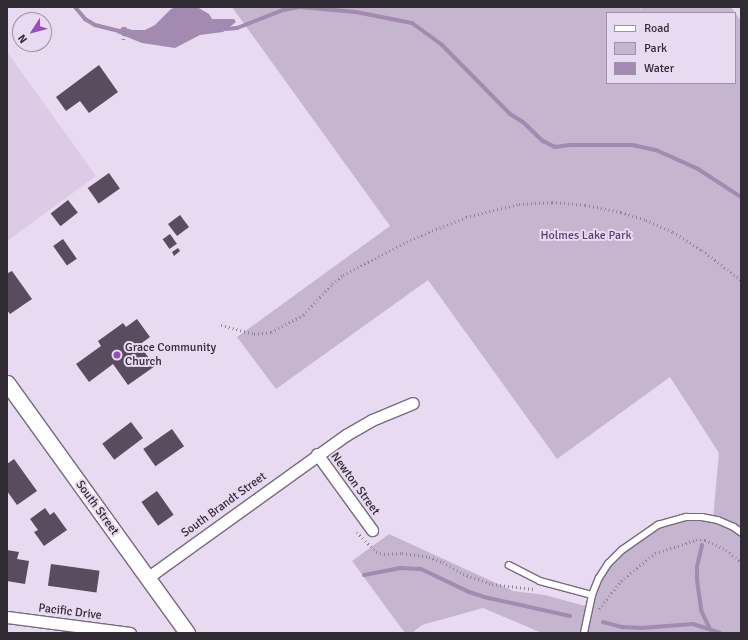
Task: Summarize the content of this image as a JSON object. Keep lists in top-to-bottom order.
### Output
{
  "streets": {
    "main road": ["South Street"],
    "street": ["Newton Street", "South Brandt Street", "Pacific Drive"]
  },
  "crossings": [
    ["Newton Street", "South Brandt Street"],
    ["South Brandt Street", "South Street"]
  ],
  "parks": ["Holmes Lake Park"],
  "places": ["Grace Community Church"],
  "legend": ["Road", "Park", "Water"],
  "north": "bottom left"
}
